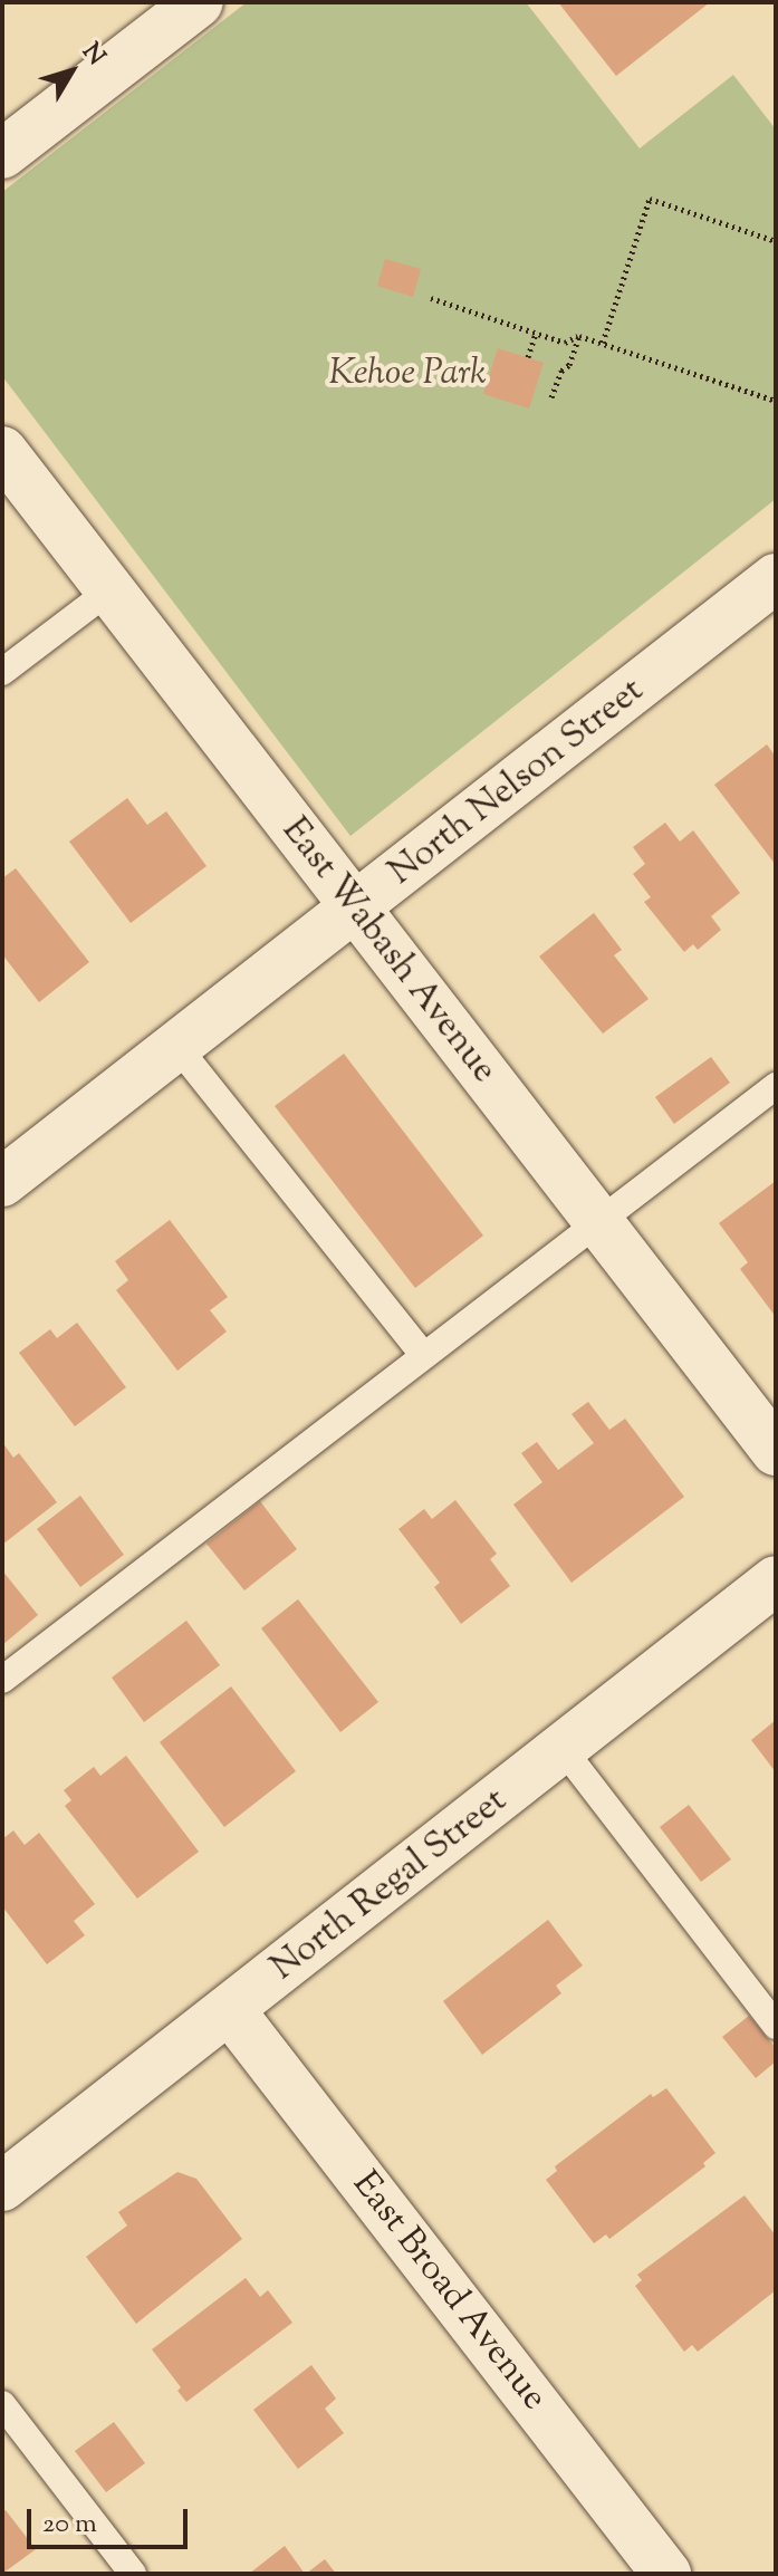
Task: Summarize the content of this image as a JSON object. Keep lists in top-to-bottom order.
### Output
{
  "streets": {
    "street": [
      "North Nelson Street",
      "East Wabash Avenue",
      "North Regal Street",
      "East Broad Avenue"
    ]
  },
  "crossings": [
    ["North Nelson Street", "East Wabash Avenue"],
    ["North Regal Street", "East Broad Avenue"]
  ],
  "parks": ["Kehoe Park"],
  "scale_bar": "20 m",
  "north": "top right"
}
